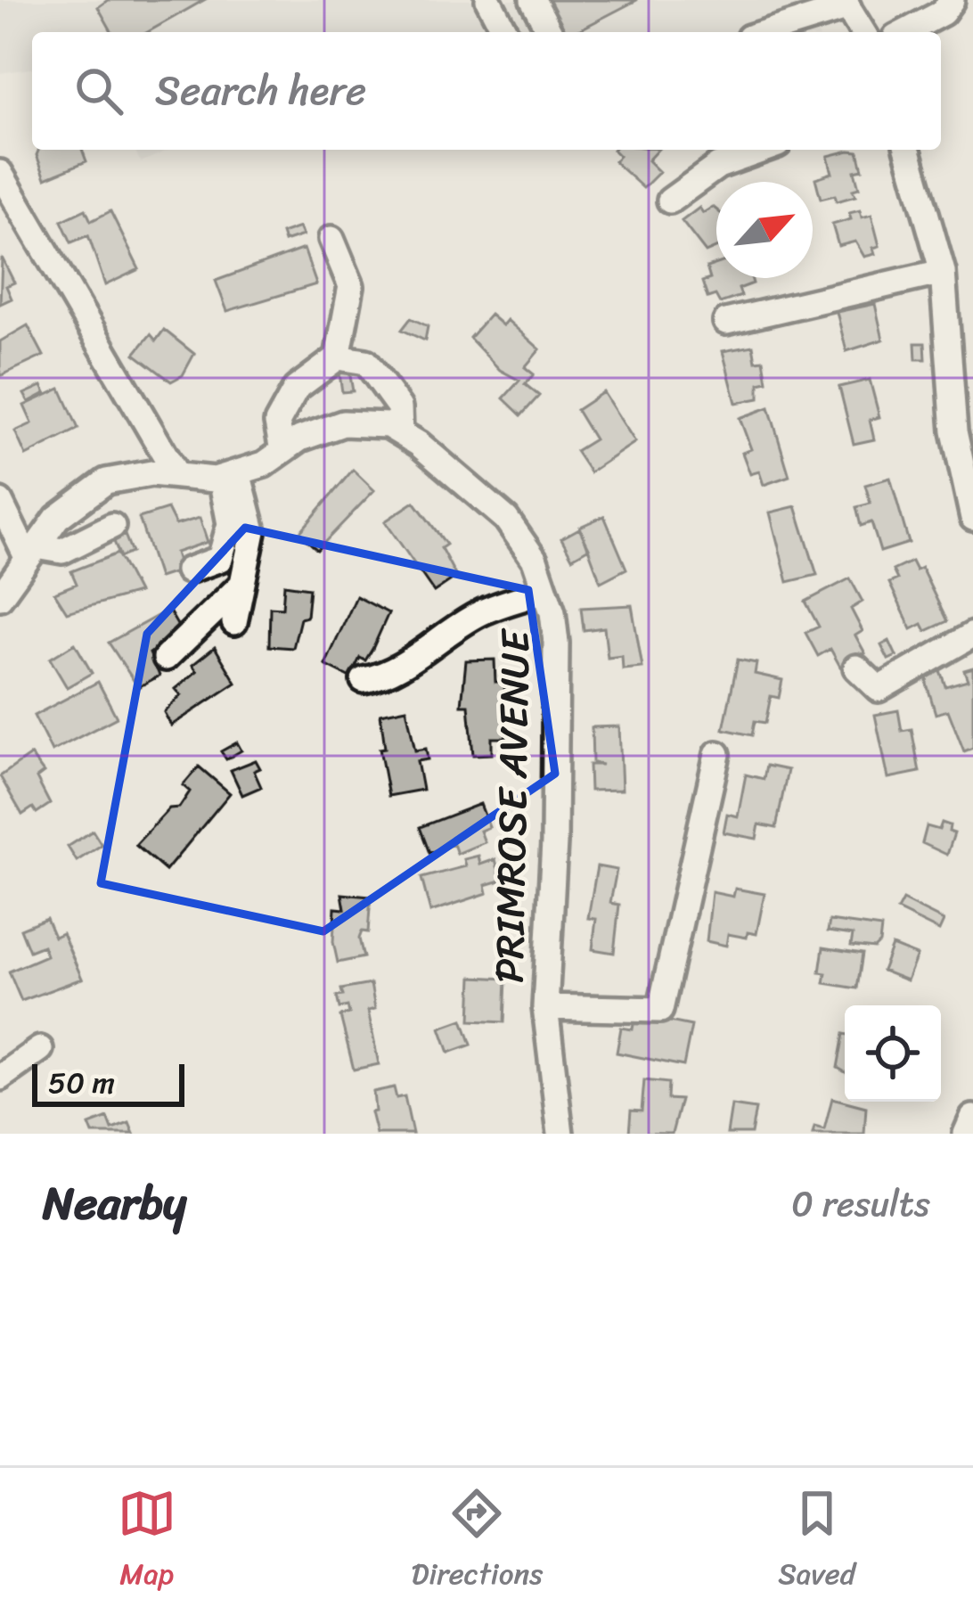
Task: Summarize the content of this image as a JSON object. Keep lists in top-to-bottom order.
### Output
{
  "streets": {
    "street": ["PRIMROSE AVENUE"]
  },
  "scale_bar": "50 m",
  "north": "top right",
  "page": {
    "search": "Search here",
    "scale": "50 m",
    "heading": ["Nearby", "0 results"],
    "nav": ["Map", "Directions", "Saved"]
  }
}
